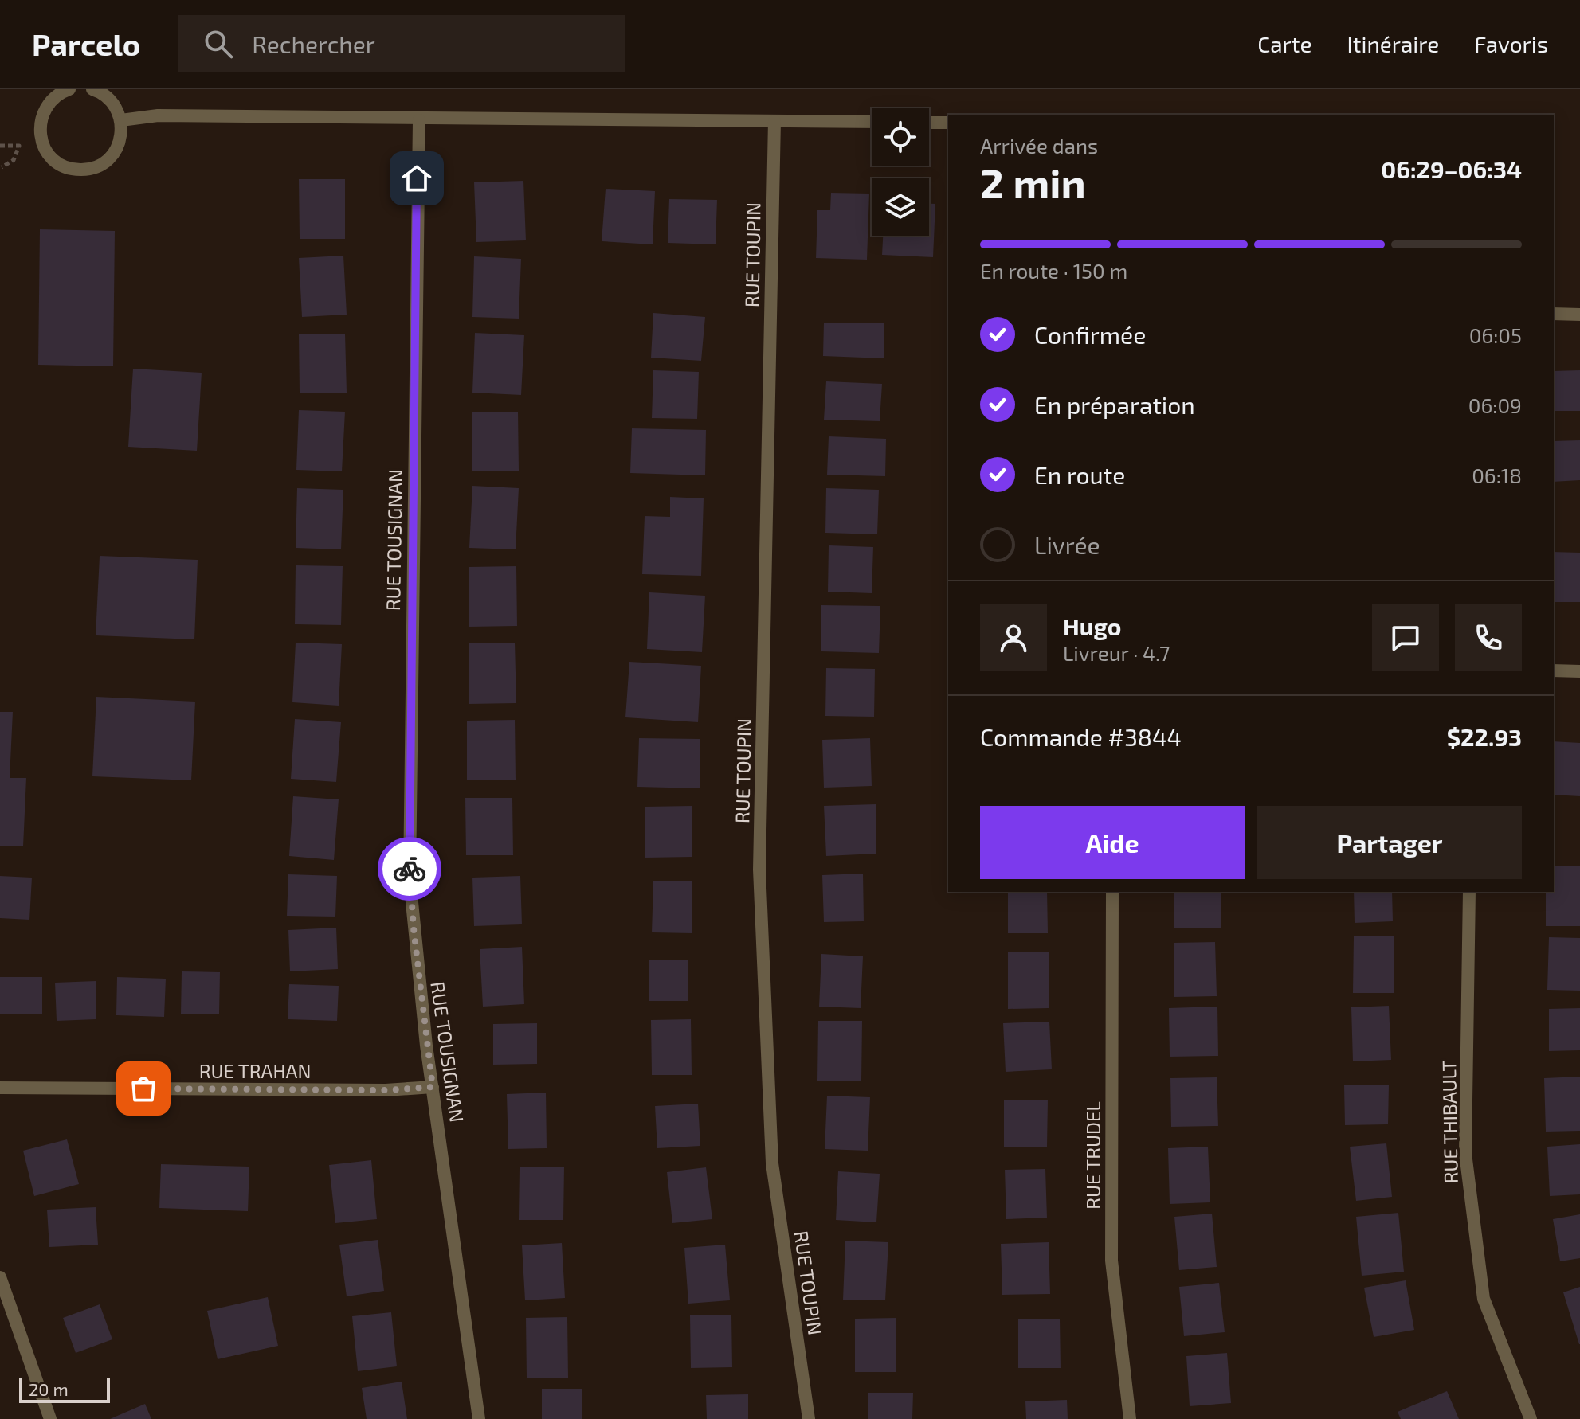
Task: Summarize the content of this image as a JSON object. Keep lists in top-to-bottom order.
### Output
{
  "streets": {
    "street": [
      "RUE TOUPIN",
      "RUE TOUSIGNAN",
      "RUE TRAHAN",
      "RUE THIBAULT",
      "RUE TRUDEL"
    ]
  },
  "crossings": [
    ["RUE TOUSIGNAN", "RUE TRAHAN"]
  ],
  "scale_bar": "20 m",
  "page": {
    "header": "Parcelo",
    "search": "Rechercher",
    "nav": ["Carte", "Itinéraire", "Favoris"],
    "heading": ["2 min", "Arrivée dans", "06:29–06:34"],
    "panel": [
      "Hugo",
      "Livreur · 4.7",
      "Commande #3844",
      "$22.93"
    ],
    "bar": "En route · 150 m",
    "list": [
      ["Confirmée", "06:05"],
      ["En préparation", "06:09"],
      ["En route", "06:18"],
      "Livrée"
    ],
    "buttons": ["Aide", "Partager"],
    "scale": "20 m"
  }
}
